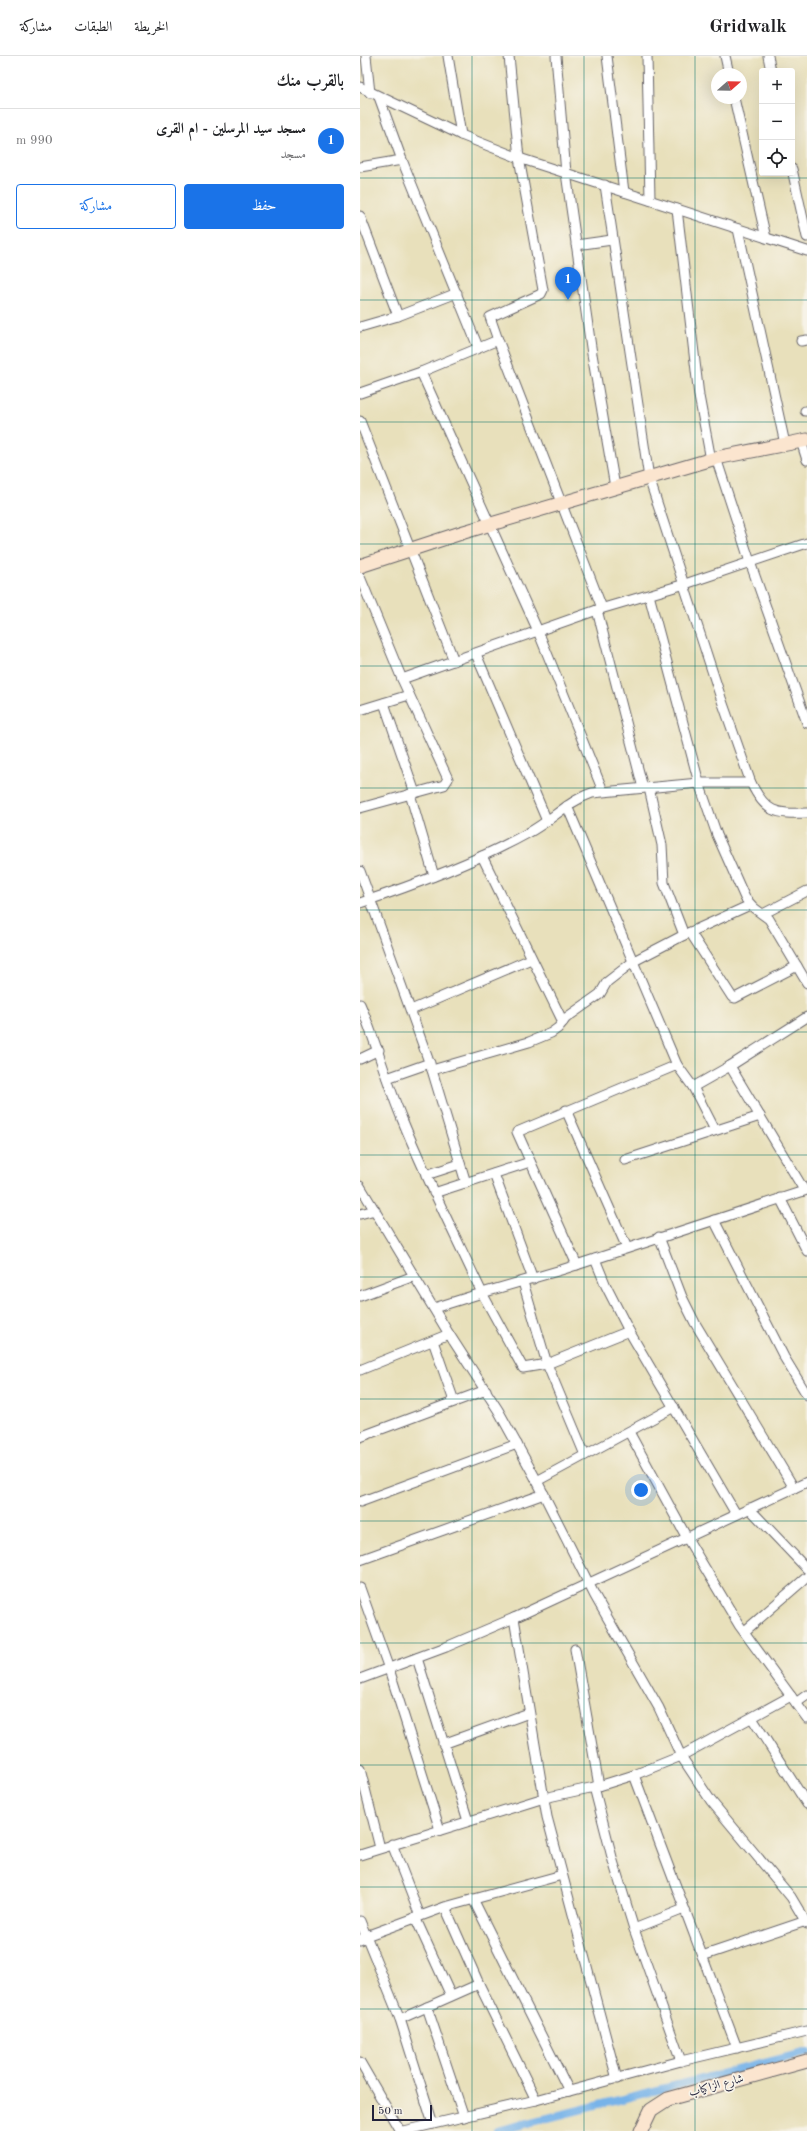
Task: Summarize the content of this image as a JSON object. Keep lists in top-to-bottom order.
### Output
{
  "streets": {
    "street": ["شارع الزاكياب"]
  },
  "scale_bar": "50 m",
  "north": "right",
  "page": {
    "header": "Gridwalk",
    "nav": ["الخريطة", "الطبقات", "مشاركة"],
    "heading": "بالقرب منك",
    "map_buttons": ["+", "−"],
    "list": [
      {
        "mark": "1",
        "name": "مسجد سيد المرسلين - ام القرى",
        "note": "مسجد",
        "value": "990 m"
      }
    ],
    "buttons": ["حفظ", "مشاركة"],
    "pins": "1",
    "scale": "50 m"
  }
}
